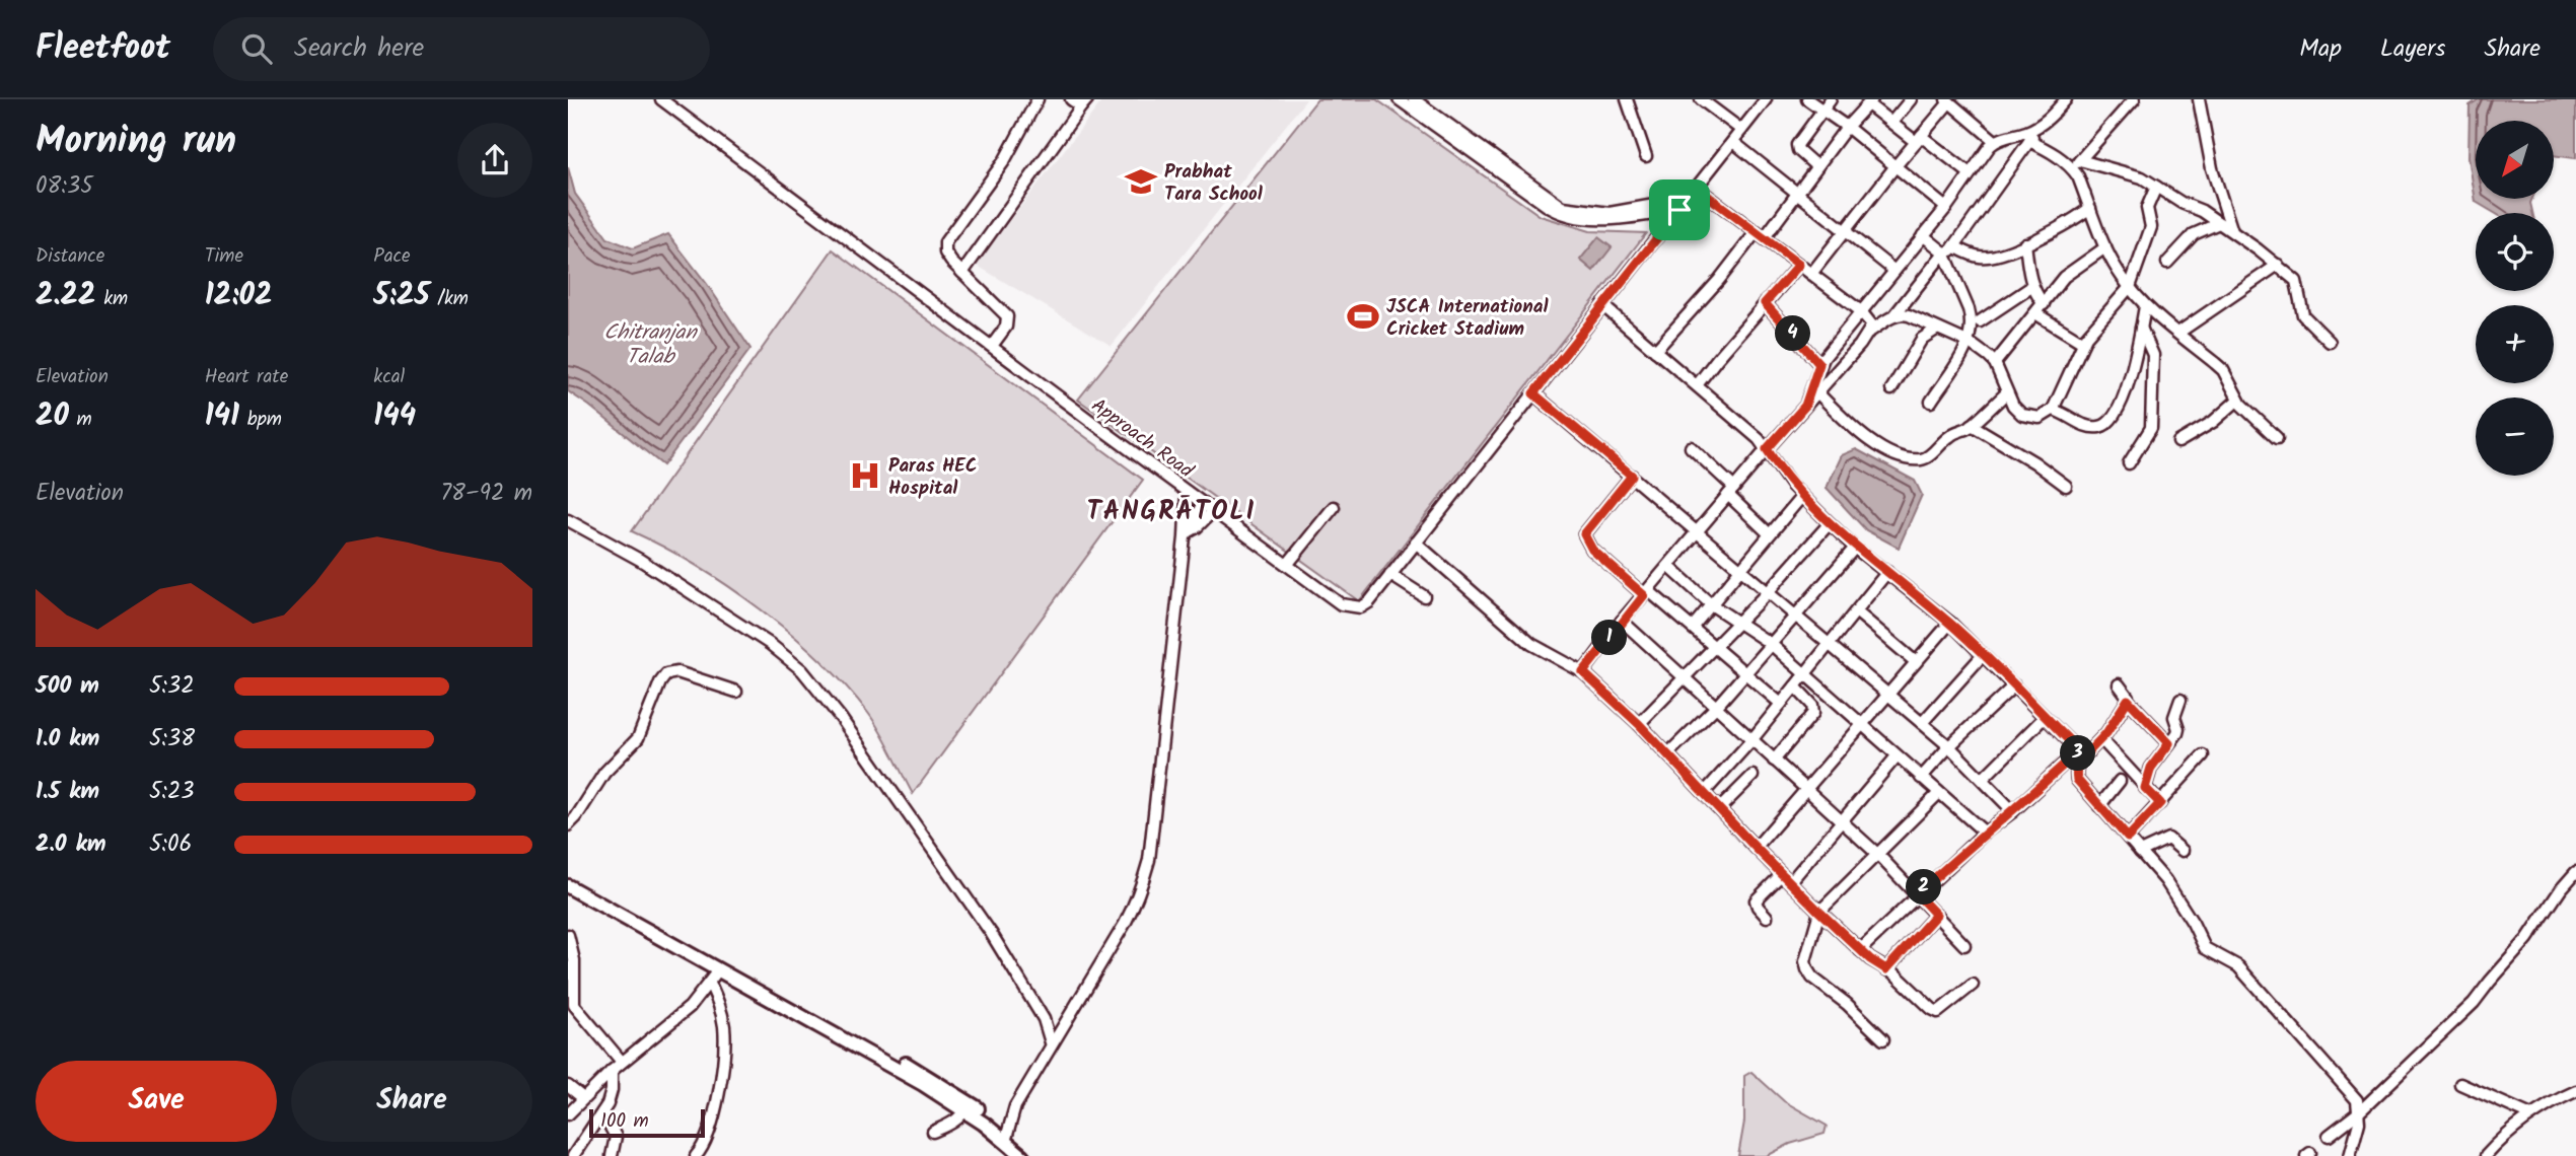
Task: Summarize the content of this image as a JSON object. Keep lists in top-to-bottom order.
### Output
{
  "streets": {
    "street": ["Approach Road"]
  },
  "districts": ["TANGRĀTOLI"],
  "water": ["Chitranjan Talab"],
  "places": {
    "school or university": ["Prabhat Tara School"],
    "sports": ["JSCA International Cricket Stadium"],
    "hospital": ["Paras HEC Hospital"]
  },
  "scale_bar": "100 m",
  "north": "bottom left",
  "page": {
    "header": "Fleetfoot",
    "search": "Search here",
    "nav": ["Map", "Layers", "Share"],
    "heading": ["Morning run", "08:35"],
    "map_buttons": ["+", "−"],
    "stats": [
      ["Distance", "2.22 km"],
      ["Time", "12:02"],
      ["Pace", "5:25 /km"],
      ["Elevation", "20 m"],
      ["Heart rate", "141 bpm"],
      ["kcal", "144"]
    ],
    "pins": [
      "4",
      "1",
      "3",
      "2"
    ],
    "chart": ["Elevation", "78–92 m"],
    "list": [
      {
        "name": "500 m",
        "note": "5:32"
      },
      {
        "name": "1.0 km",
        "note": "5:38"
      },
      {
        "name": "1.5 km",
        "note": "5:23"
      },
      {
        "name": "2.0 km",
        "note": "5:06"
      }
    ],
    "buttons": ["Save", "Share"],
    "scale": "100 m"
  }
}
